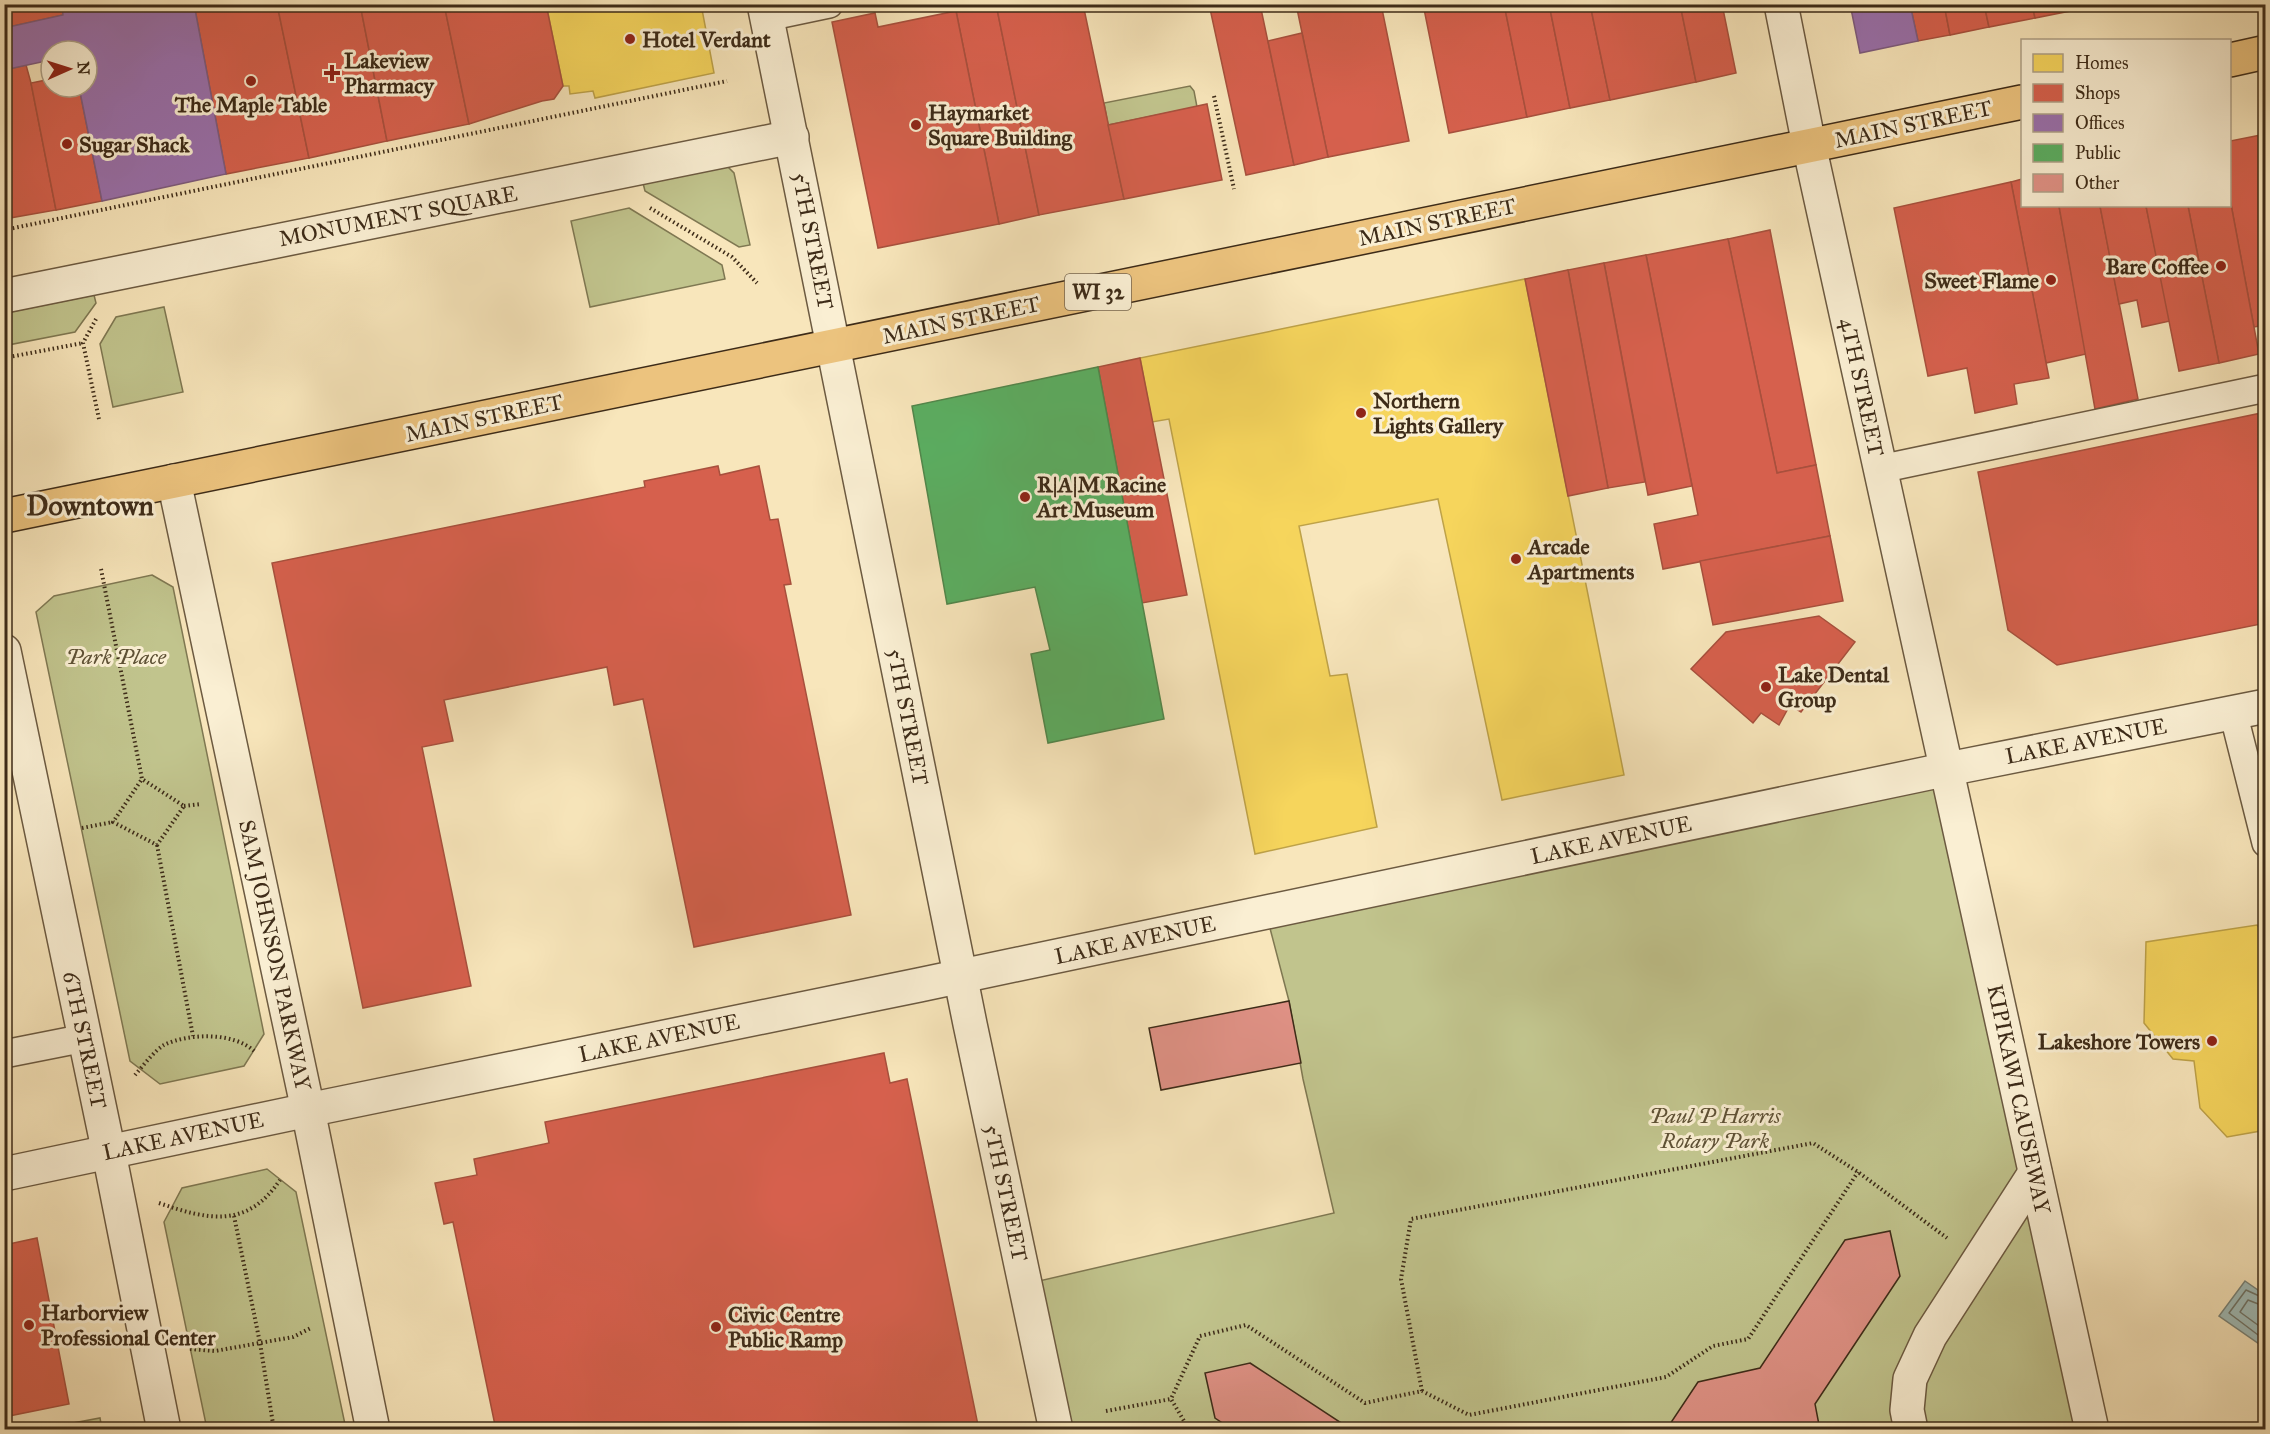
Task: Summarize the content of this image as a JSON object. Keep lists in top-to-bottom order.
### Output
{
  "streets": {
    "main road": ["MAIN STREET", "WI 32"],
    "street": [
      "MONUMENT SQUARE",
      "5TH STREET",
      "4TH STREET",
      "LAKE AVENUE",
      "SAM JOHNSON PARKWAY",
      "6TH STREET",
      "KIPIKAWI CAUSEWAY"
    ]
  },
  "crossings": [
    ["MAIN STREET", "5TH STREET"],
    ["MAIN STREET", "4TH STREET"],
    ["MAIN STREET", "SAM JOHNSON PARKWAY"],
    ["MONUMENT SQUARE", "5TH STREET"],
    ["5TH STREET", "LAKE AVENUE"],
    ["4TH STREET", "LAKE AVENUE"],
    ["4TH STREET", "KIPIKAWI CAUSEWAY"],
    ["LAKE AVENUE", "SAM JOHNSON PARKWAY"],
    ["LAKE AVENUE", "6TH STREET"],
    ["LAKE AVENUE", "KIPIKAWI CAUSEWAY"]
  ],
  "districts": ["Downtown"],
  "parks": ["Park Place", "Paul P Harris Rotary Park"],
  "places": {
    "other": [
      "Hotel Verdant",
      "The Maple Table",
      "Haymarket Square Building",
      "Sugar Shack",
      "Bare Coffee",
      "Sweet Flame",
      "Northern Lights Gallery",
      "R|A|M Racine Art Museum",
      "Arcade Apartments",
      "Lake Dental Group",
      "Lakeshore Towers",
      "Harborview Professional Center",
      "Civic Centre Public Ramp"
    ],
    "health": ["Lakeview Pharmacy"]
  },
  "legend": [
    "Homes",
    "Shops",
    "Offices",
    "Public",
    "Other"
  ],
  "north": "right"
}
